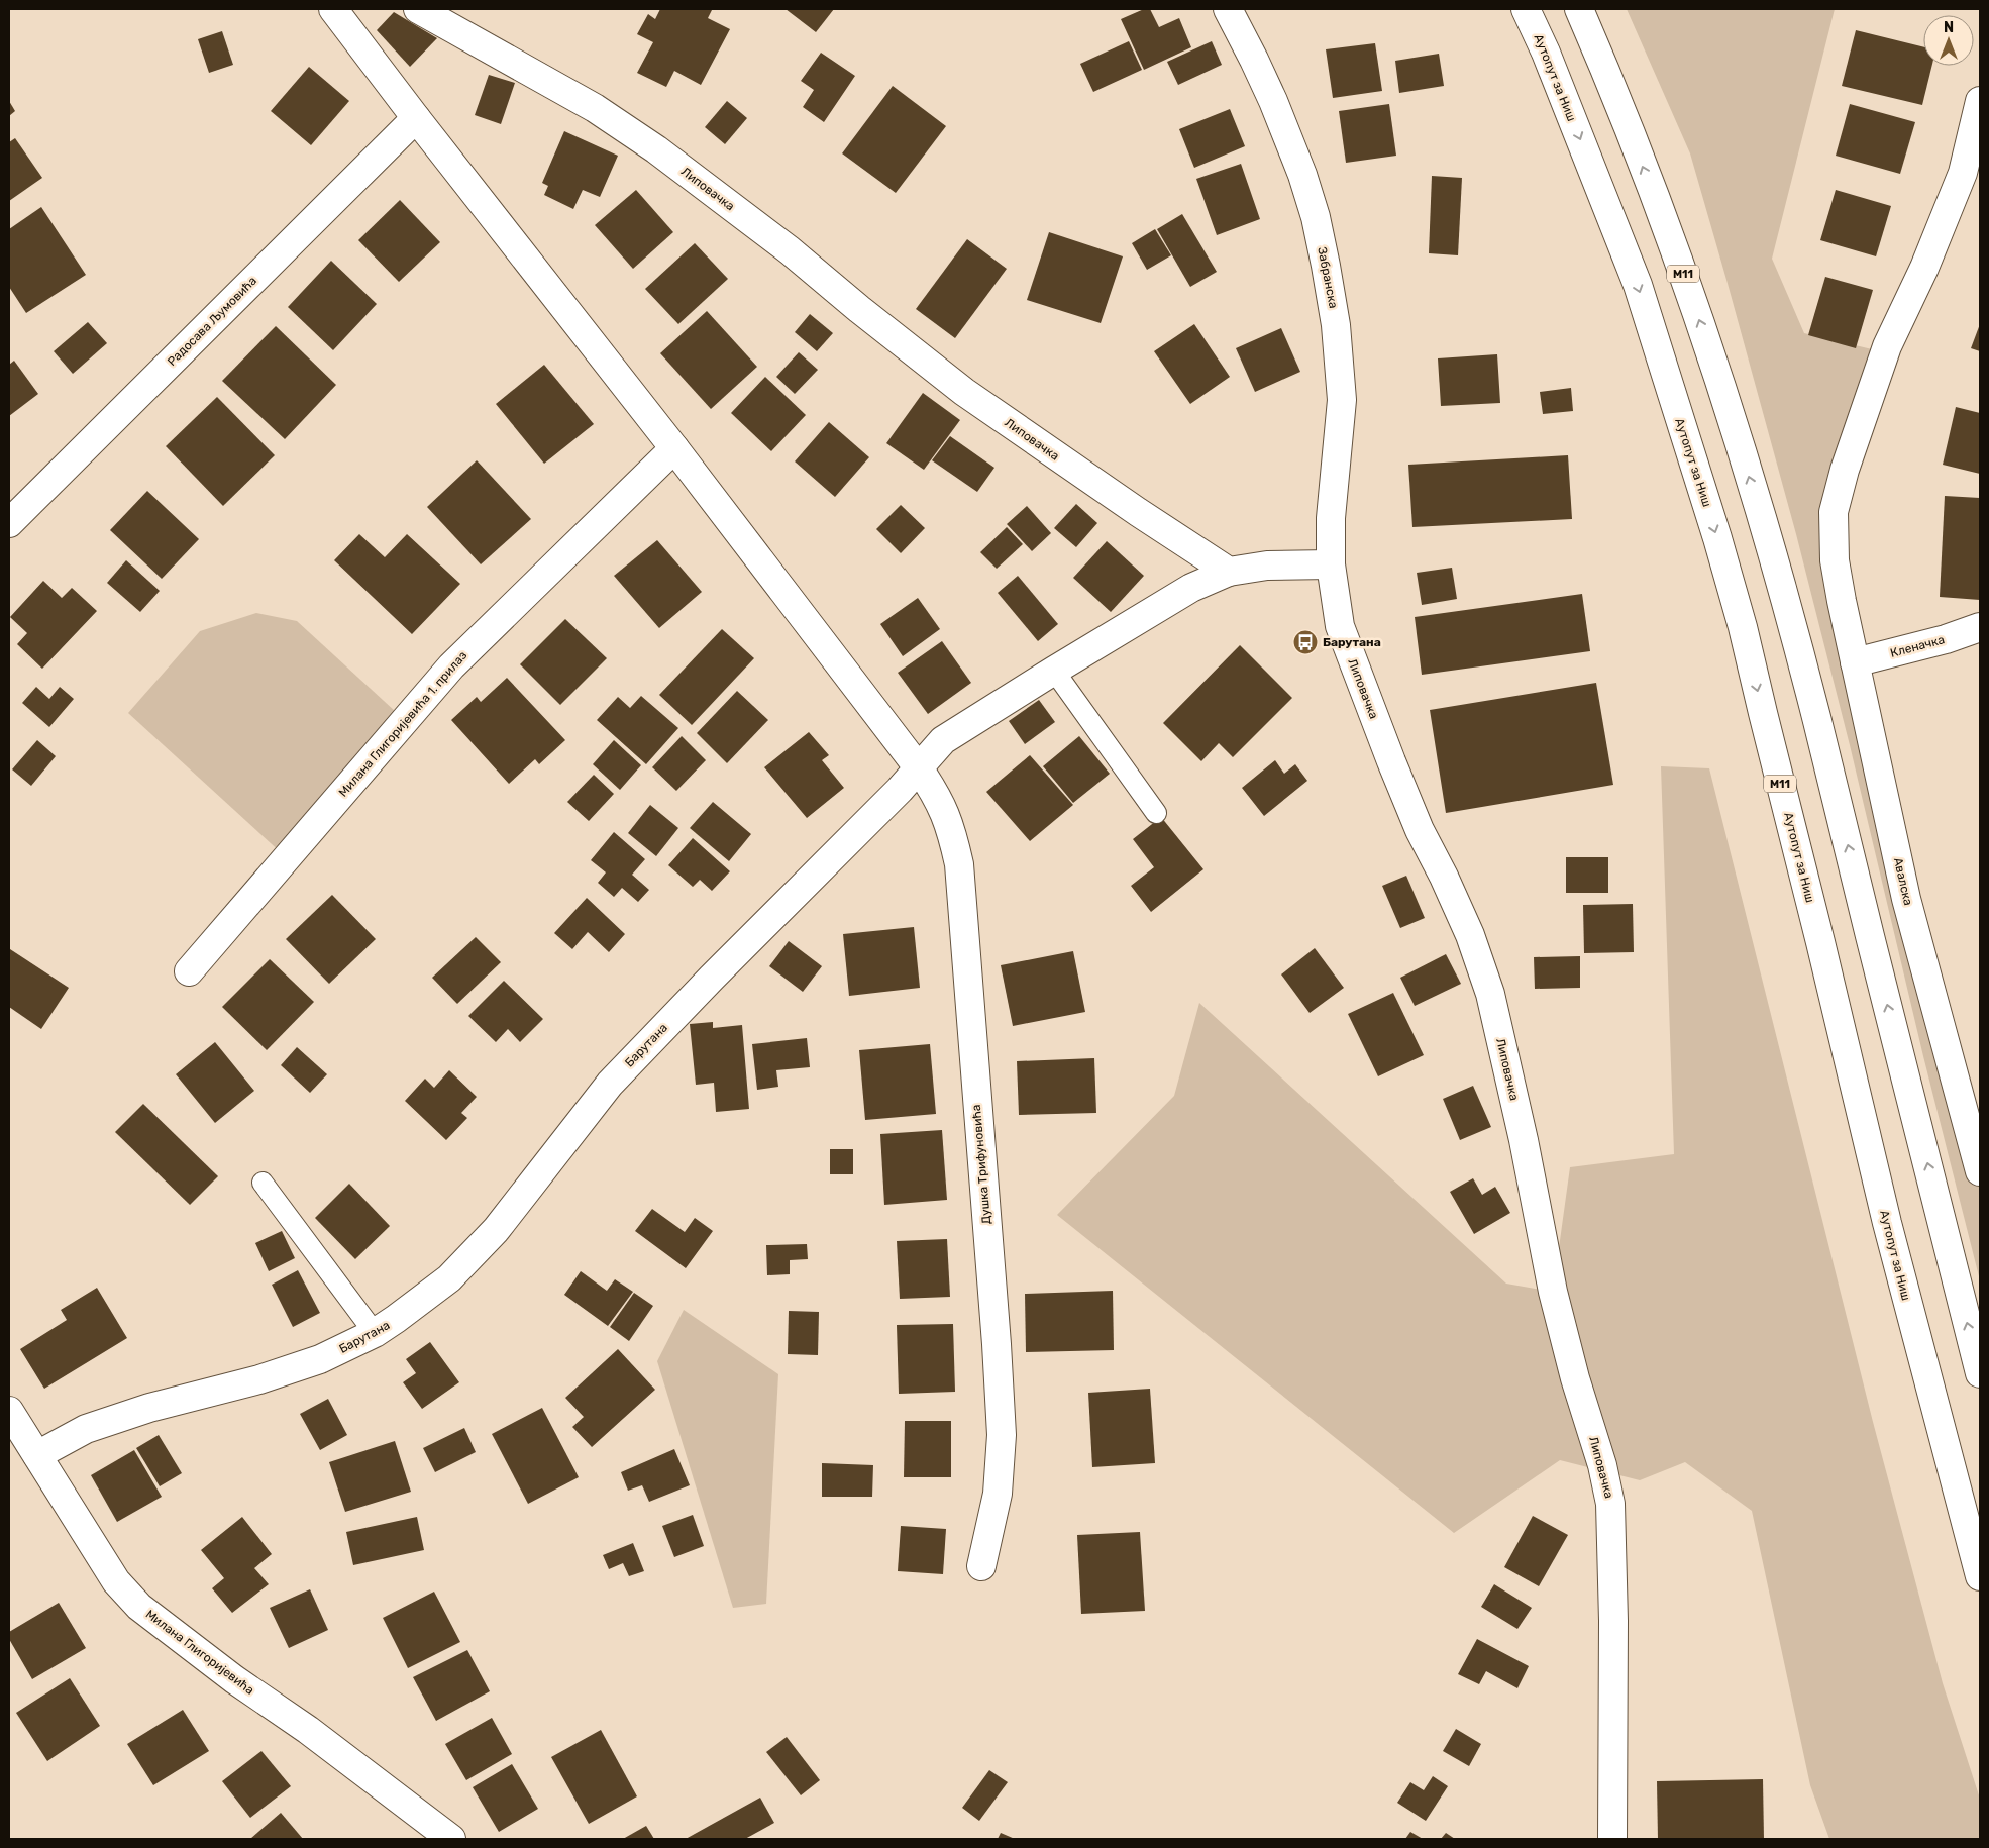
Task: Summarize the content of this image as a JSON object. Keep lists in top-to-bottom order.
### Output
{
  "streets": {
    "main road": [
      "Аутопут за Ниш",
      "Липовачка",
      "M11",
      "Забранска",
      "Радосава Љумовића",
      "Кленачка",
      "Милана Глигоријевића 1. прилаз",
      "Авалска",
      "Барутана",
      "Душка Трифуновића",
      "Милана Глигоријевића"
    ]
  },
  "crossings": [
    ["Липовачка", "Забранска"],
    ["Липовачка", "Барутана"],
    ["Радосава Љумовића", "Душка Трифуновића"],
    ["Кленачка", "Авалска"],
    ["Милана Глигоријевића 1. прилаз", "Душка Трифуновића"],
    ["Барутана", "Душка Трифуновића"],
    ["Барутана", "Милана Глигоријевића"]
  ],
  "places": {
    "bus stop": ["Барутана"]
  },
  "north": "top"
}
